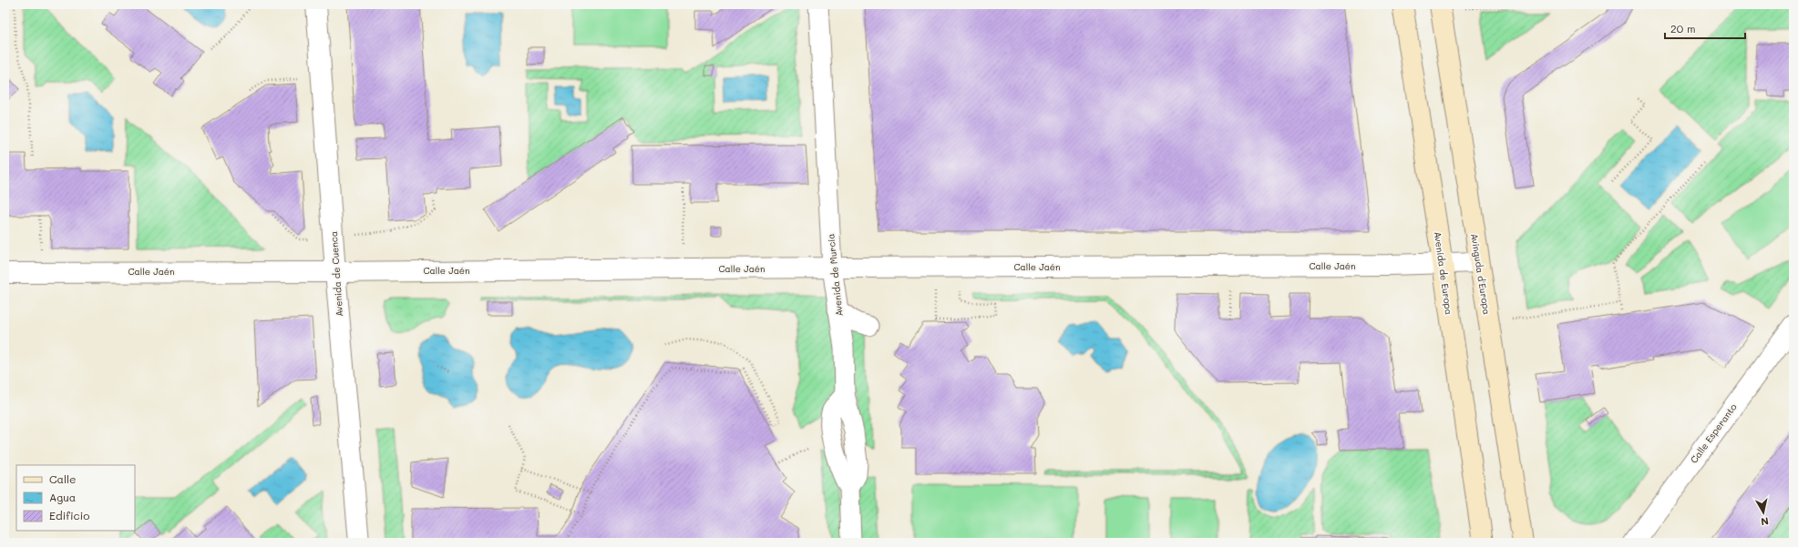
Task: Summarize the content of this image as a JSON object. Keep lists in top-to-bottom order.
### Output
{
  "streets": {
    "main road": ["Avenida de Europa", "Avinguda d'Europa"],
    "street": [
      "Calle Jaén",
      "Avenida de Cuenca",
      "Avenida de Murcia",
      "Calle Esperanto"
    ]
  },
  "crossings": [
    ["Calle Jaén", "Avenida de Europa"],
    ["Calle Jaén", "Avenida de Cuenca"],
    ["Calle Jaén", "Avinguda d'Europa"],
    ["Calle Jaén", "Avenida de Murcia"]
  ],
  "legend": ["Calle", "Agua", "Edificio"],
  "scale_bar": "20 m",
  "north": "bottom"
}
